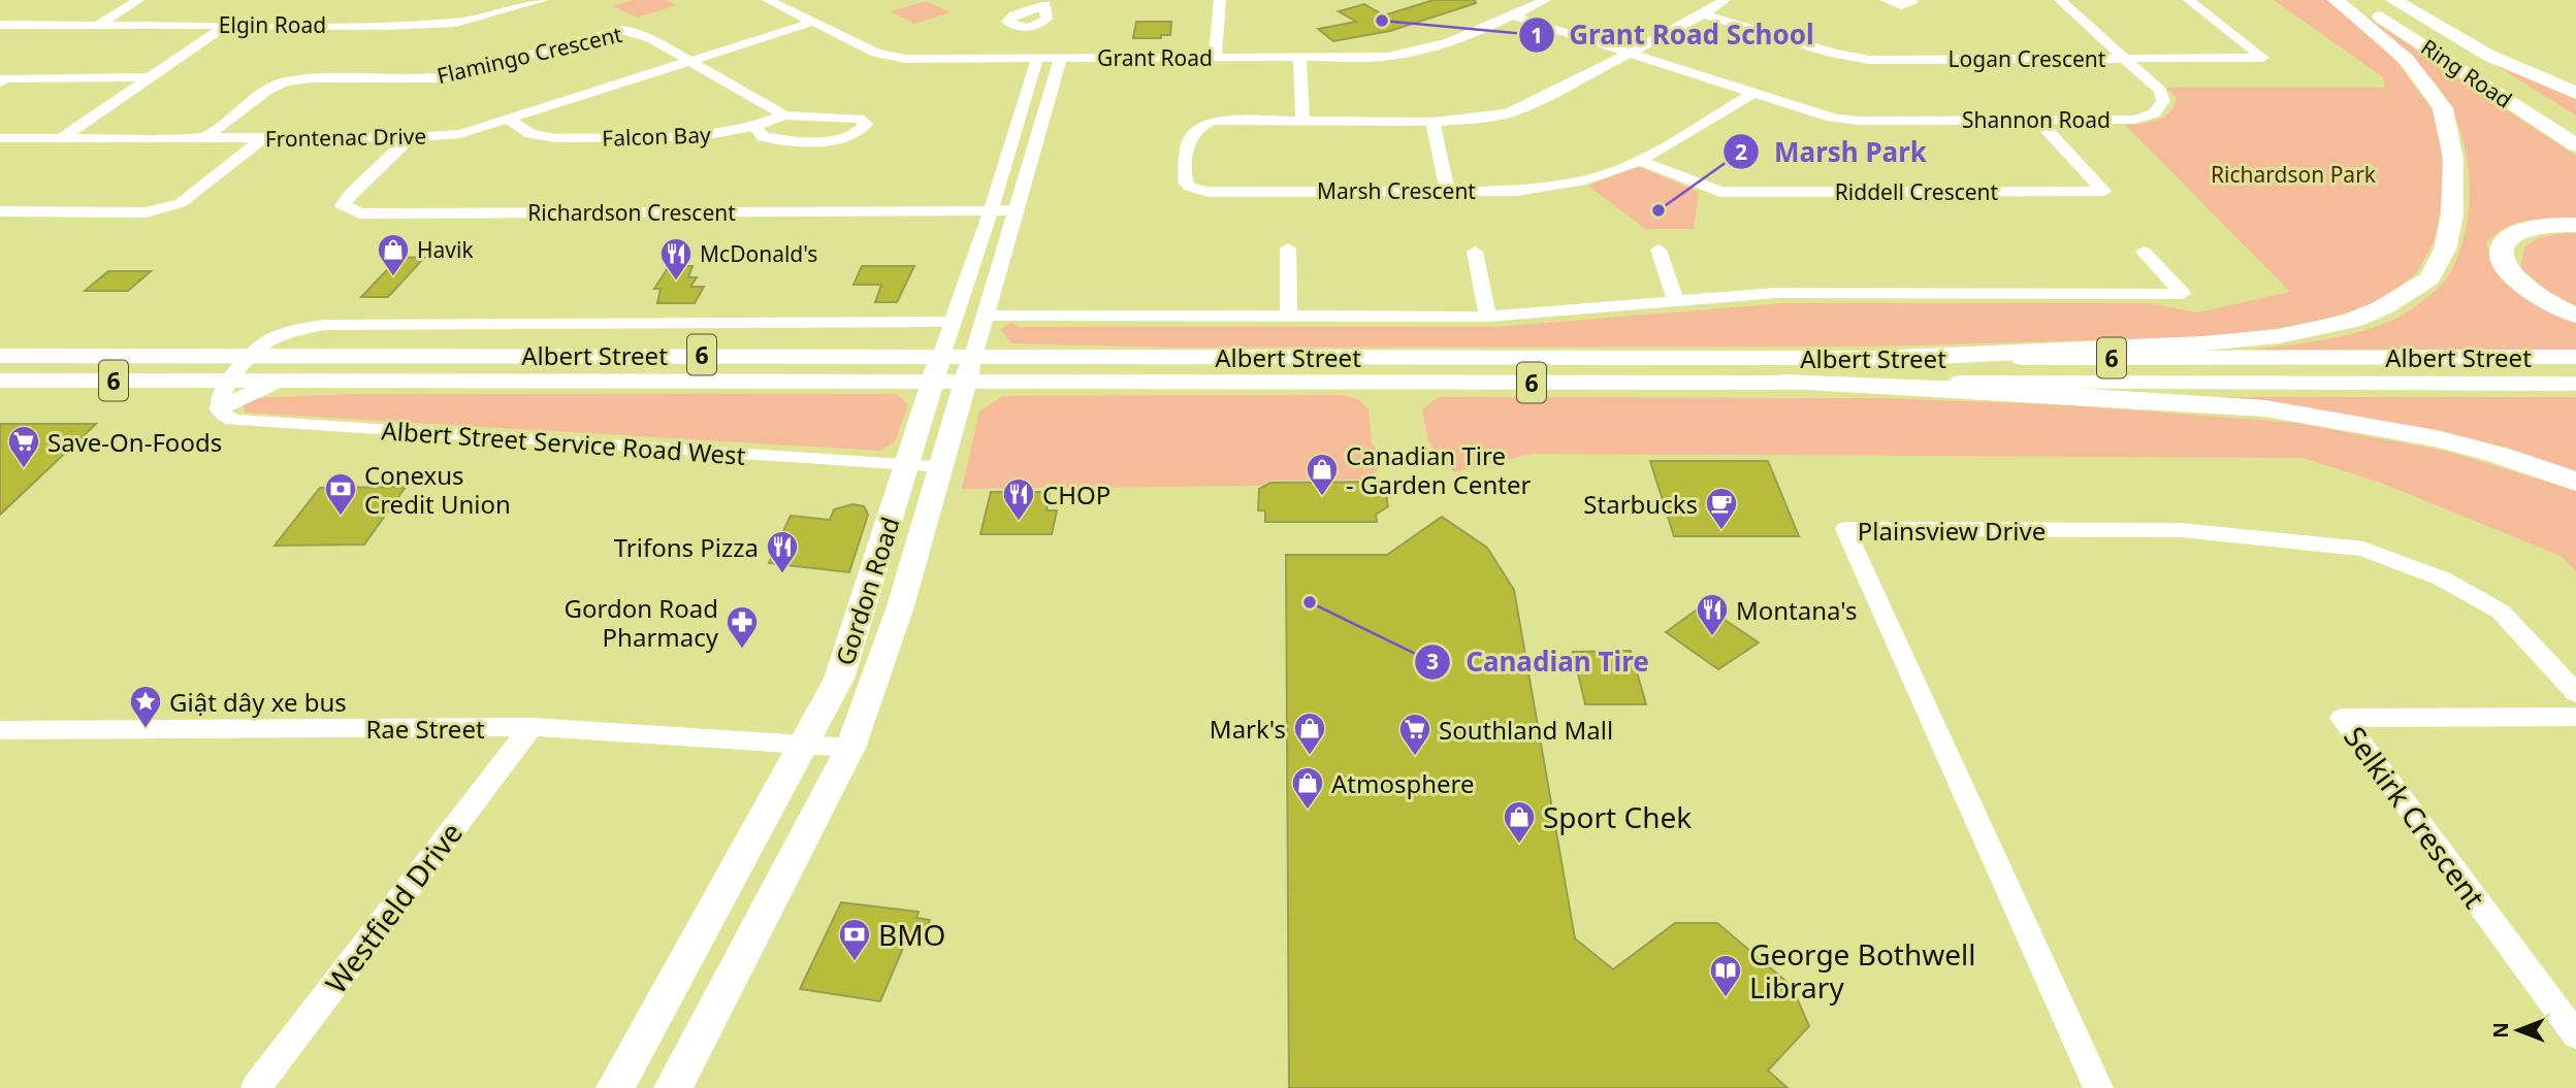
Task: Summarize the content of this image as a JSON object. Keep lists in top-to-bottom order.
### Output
{
  "streets": {
    "highway": ["Ring Road"],
    "main road": ["Albert Street", "6", "Gordon Road"],
    "street": [
      "Elgin Road",
      "Flamingo Crescent",
      "Grant Road",
      "Logan Crescent",
      "Shannon Road",
      "Falcon Bay",
      "Frontenac Drive",
      "Marsh Crescent",
      "Riddell Crescent",
      "Richardson Crescent",
      "Albert Street Service Road West",
      "Plainsview Drive",
      "Rae Street",
      "Selkirk Crescent",
      "Westfield Drive"
    ]
  },
  "crossings": [
    ["Flamingo Crescent", "Frontenac Drive"],
    ["Grant Road", "Shannon Road"],
    ["Grant Road", "Frontenac Drive"],
    ["Grant Road", "Gordon Road"],
    ["Logan Crescent", "Shannon Road"],
    ["Logan Crescent", "Marsh Crescent"],
    ["Shannon Road", "Marsh Crescent"],
    ["Shannon Road", "Riddell Crescent"],
    ["Falcon Bay", "Frontenac Drive"],
    ["Frontenac Drive", "Richardson Crescent"],
    ["Marsh Crescent", "Riddell Crescent"],
    ["Richardson Crescent", "Gordon Road"],
    ["Albert Street", "Gordon Road"],
    ["Albert Street Service Road West", "Gordon Road"],
    ["Gordon Road", "Rae Street"],
    ["Rae Street", "Westfield Drive"]
  ],
  "parks": ["Richardson Park"],
  "places": {
    "other": ["Grant Road School", "Marsh Park", "Canadian Tire"],
    "shop": [
      "Havik",
      "Canadian Tire - Garden Center",
      "Mark's",
      "Atmosphere",
      "Sport Chek"
    ],
    "restaurant": [
      "McDonald's",
      "CHOP",
      "Trifons Pizza",
      "Montana's"
    ],
    "supermarket": ["Save-On-Foods", "Southland Mall"],
    "bank": ["Conexus Credit Union", "BMO"],
    "cafe": ["Starbucks"],
    "pharmacy": ["Gordon Road Pharmacy"],
    "place": ["Giật dây xe bus"],
    "library": ["George Bothwell Library"]
  },
  "north": "left"
}
